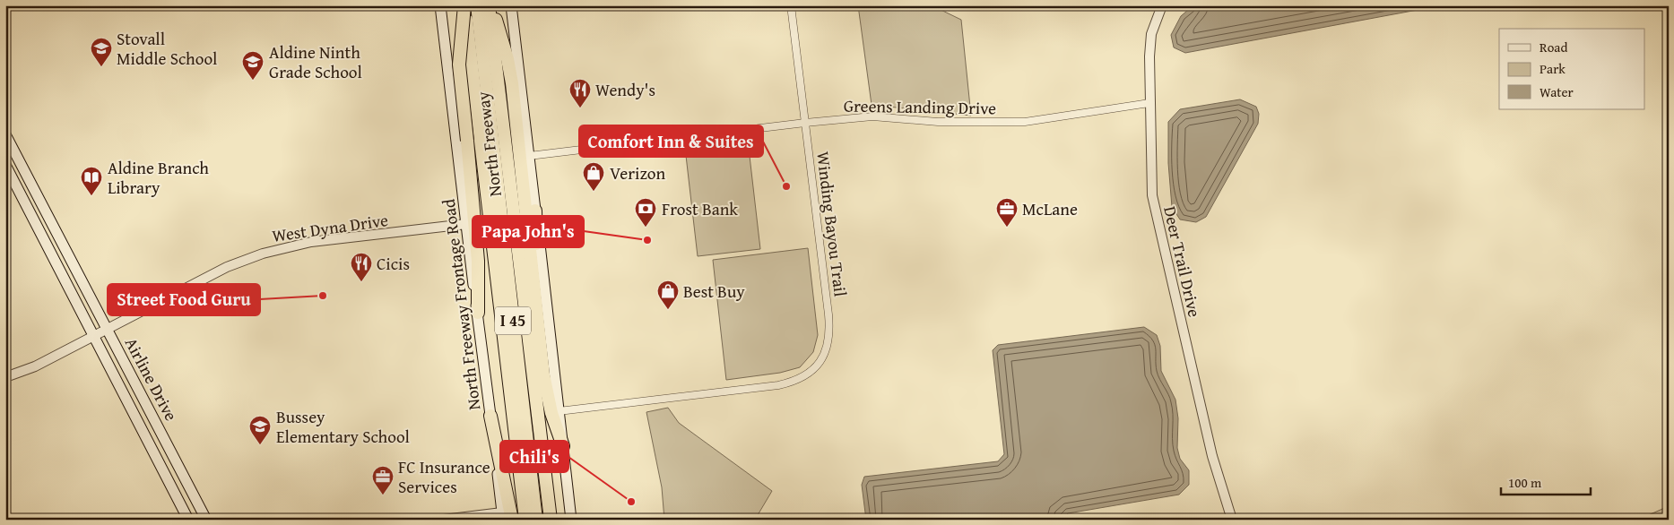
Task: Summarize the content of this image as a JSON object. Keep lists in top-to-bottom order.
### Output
{
  "streets": {
    "highway": ["North Freeway", "I 45"],
    "main road": ["North Freeway Frontage Road", "Airline Drive"],
    "street": [
      "Greens Landing Drive",
      "Winding Bayou Trail",
      "West Dyna Drive",
      "Deer Trail Drive"
    ]
  },
  "crossings": [
    ["Greens Landing Drive", "Winding Bayou Trail"],
    ["Greens Landing Drive", "Deer Trail Drive"],
    ["West Dyna Drive", "North Freeway Frontage Road"],
    ["West Dyna Drive", "Airline Drive"]
  ],
  "places": {
    "school or university": ["Stovall Middle School", "Aldine Ninth Grade School", "Bussey Elementary School"],
    "restaurant": ["Wendy's", "Cicis"],
    "other": [
      "Comfort Inn & Suites",
      "Papa John's",
      "Street Food Guru",
      "Chili's"
    ],
    "shop": ["Verizon", "Best Buy"],
    "library": ["Aldine Branch Library"],
    "bank": ["Frost Bank"],
    "office": ["McLane", "FC Insurance Services"]
  },
  "legend": ["Road", "Park", "Water"],
  "scale_bar": "100 m"
}
